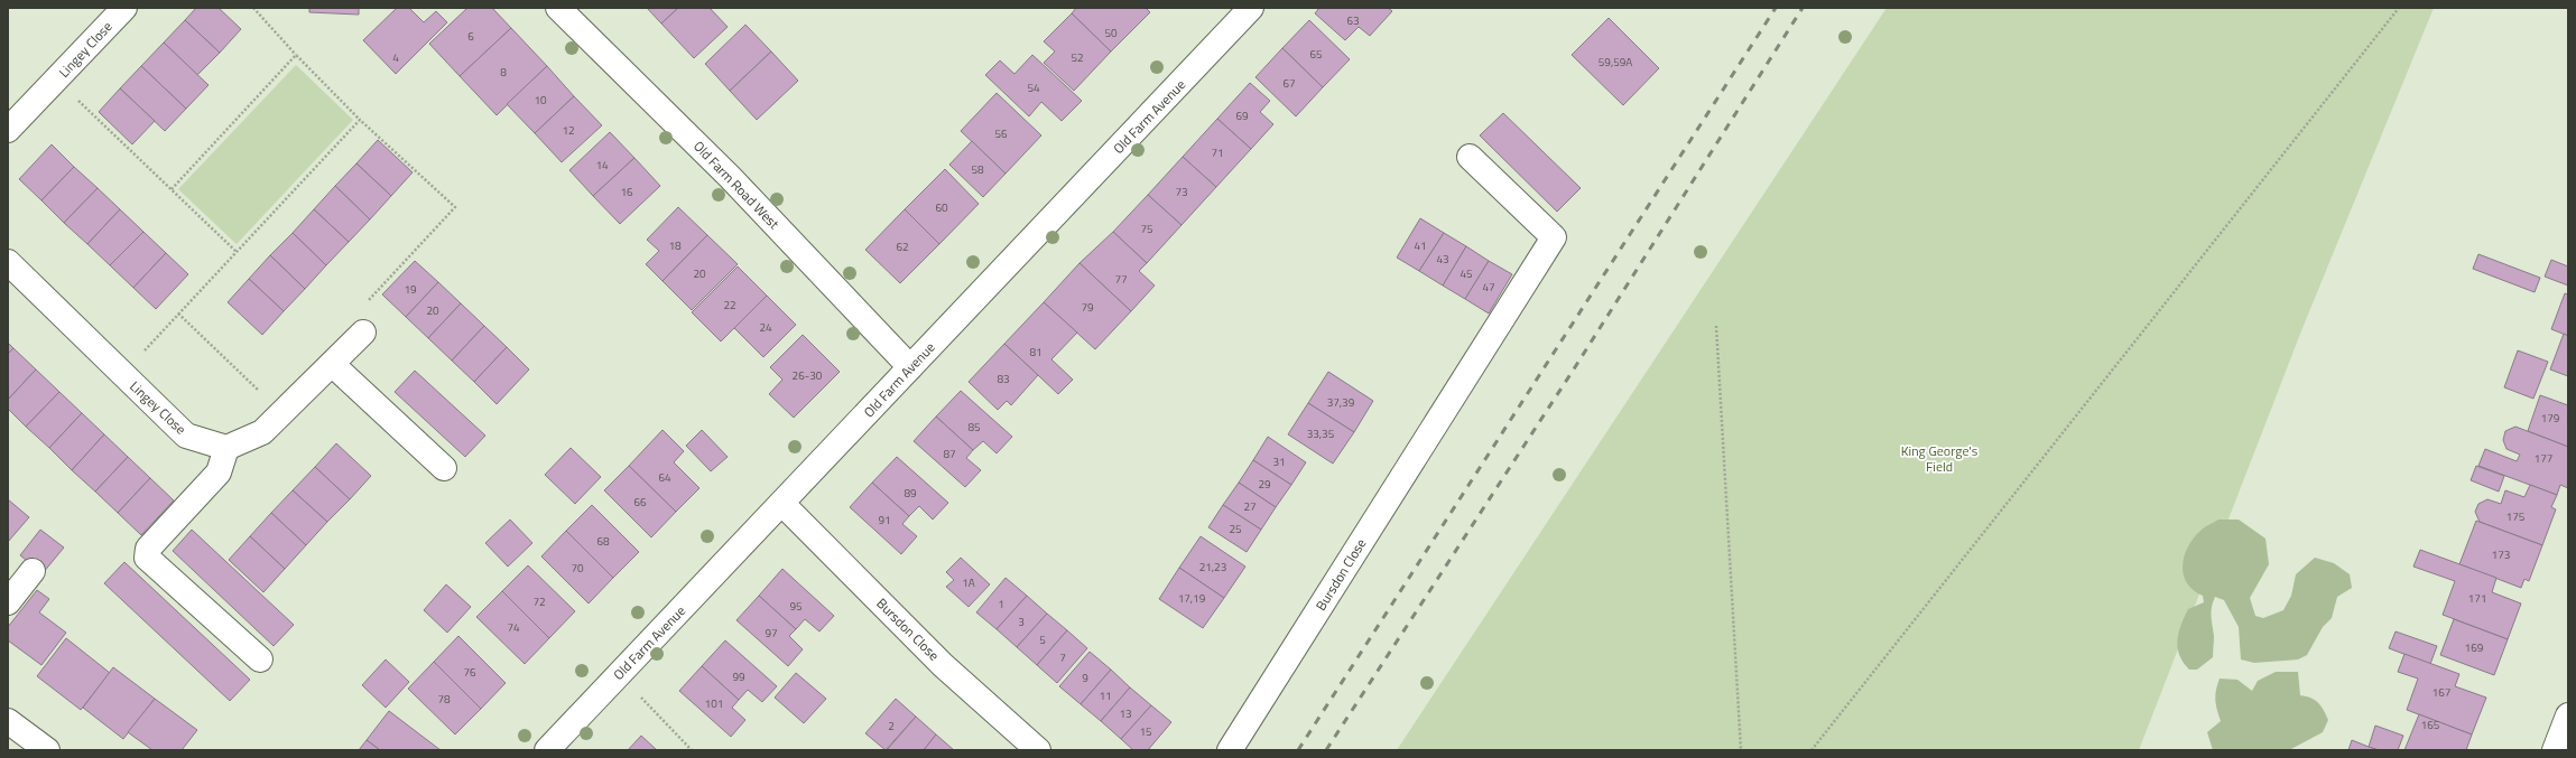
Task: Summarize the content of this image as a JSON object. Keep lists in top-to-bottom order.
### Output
{
  "streets": {
    "street": [
      "Lingey Close",
      "Old Farm Avenue",
      "Old Farm Road West",
      "Bursdon Close"
    ]
  },
  "crossings": [
    ["Old Farm Avenue", "Old Farm Road West"],
    ["Old Farm Avenue", "Bursdon Close"]
  ],
  "parks": ["King George's Field"],
  "house_numbers": [
    "63",
    "50",
    "6",
    "65",
    "4",
    "52",
    "59,59A",
    "8",
    "67",
    "54",
    "10",
    "69",
    "12",
    "56",
    "71",
    "14",
    "58",
    "16",
    "73",
    "60",
    "75",
    "18",
    "41",
    "62",
    "43",
    "20",
    "45",
    "77",
    "47",
    "19",
    "22",
    "79",
    "20",
    "24",
    "81",
    "26-30",
    "83",
    "37,39",
    "179",
    "85",
    "33,35",
    "87",
    "177",
    "31",
    "64",
    "29",
    "89",
    "66",
    "27",
    "175",
    "91",
    "25",
    "68",
    "173",
    "21,23",
    "70",
    "1A",
    "17,19",
    "171",
    "72",
    "1",
    "95",
    "3",
    "74",
    "97",
    "5",
    "169",
    "7",
    "76",
    "99",
    "9",
    "167",
    "11",
    "78",
    "101",
    "13",
    "165",
    "2",
    "15"
  ]
}
